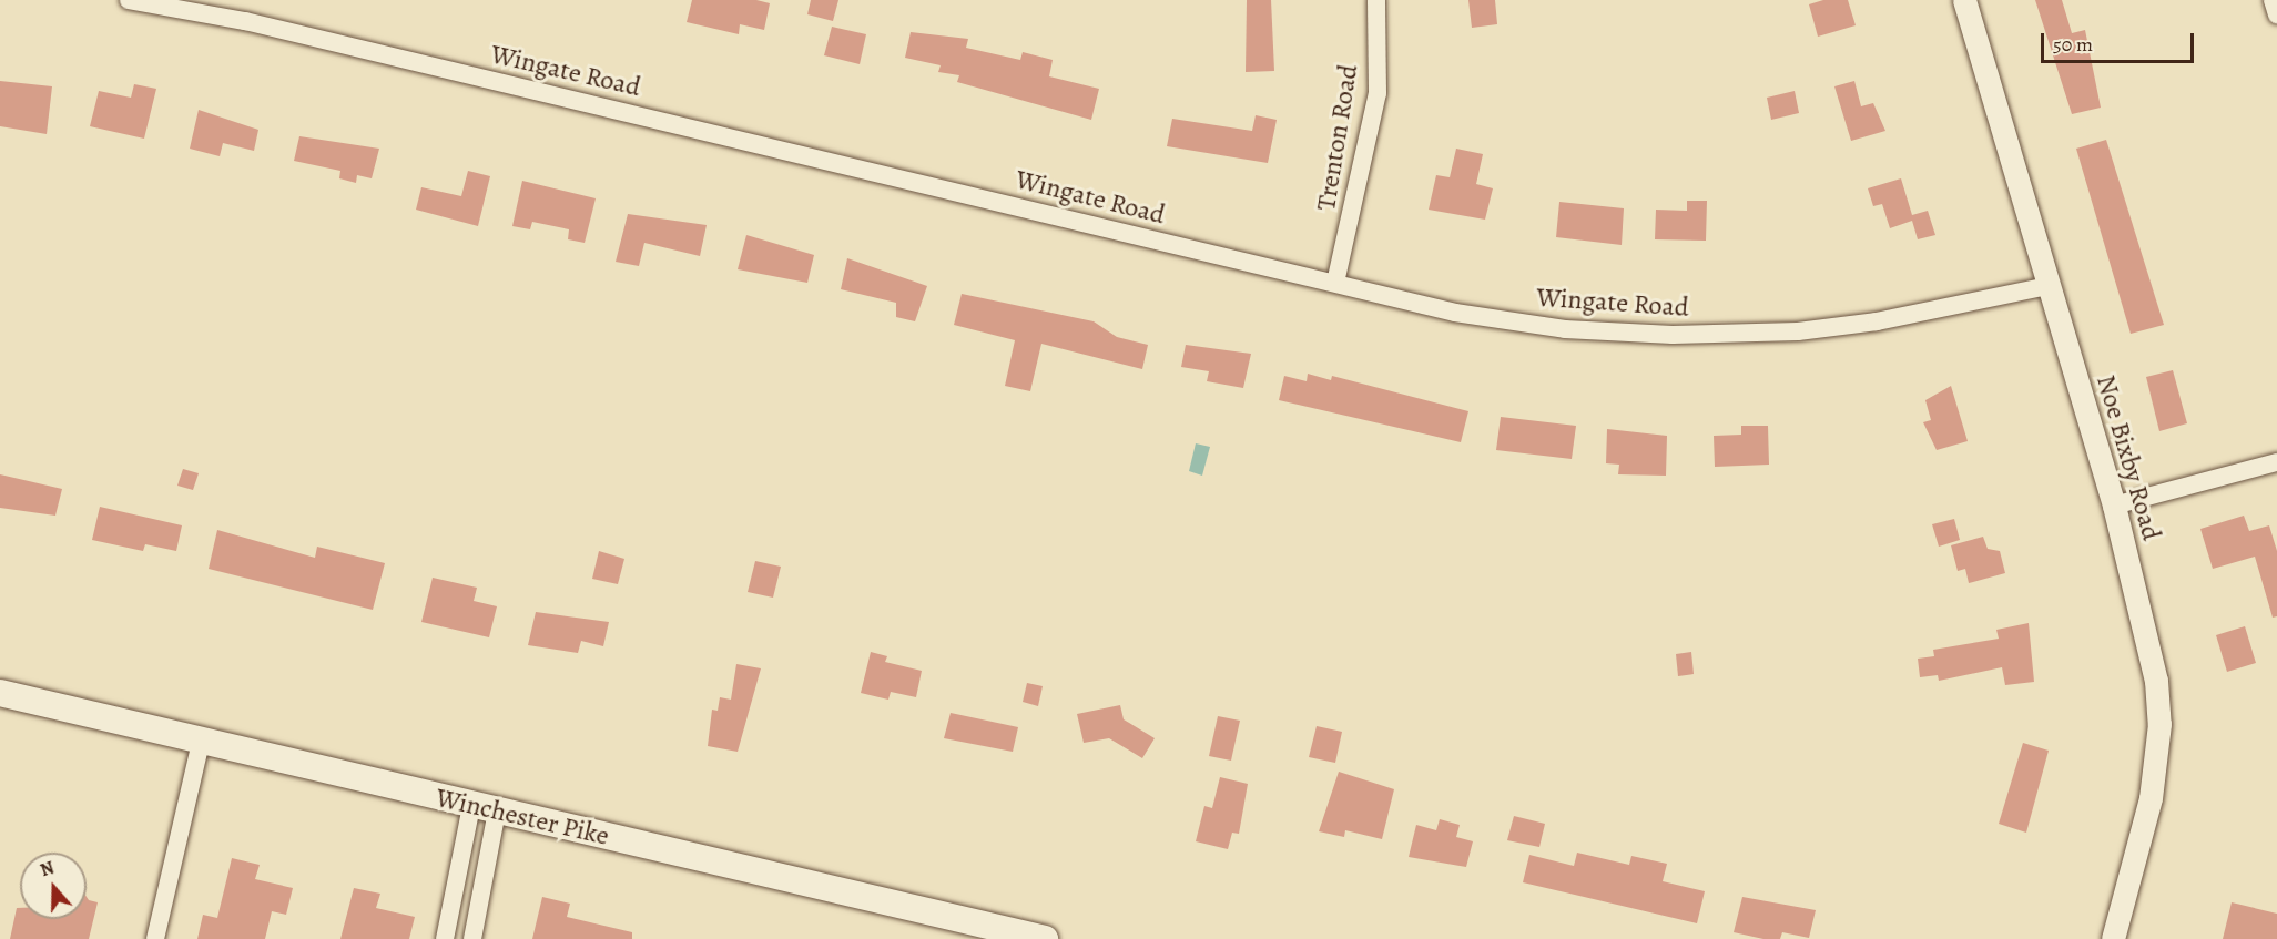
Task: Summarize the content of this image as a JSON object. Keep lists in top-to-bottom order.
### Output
{
  "streets": {
    "main road": ["Winchester Pike"],
    "street": ["Wingate Road", "Trenton Road", "Noe Bixby Road"]
  },
  "crossings": [
    ["Wingate Road", "Trenton Road"],
    ["Wingate Road", "Noe Bixby Road"]
  ],
  "scale_bar": "50 m",
  "north": "top"
}
